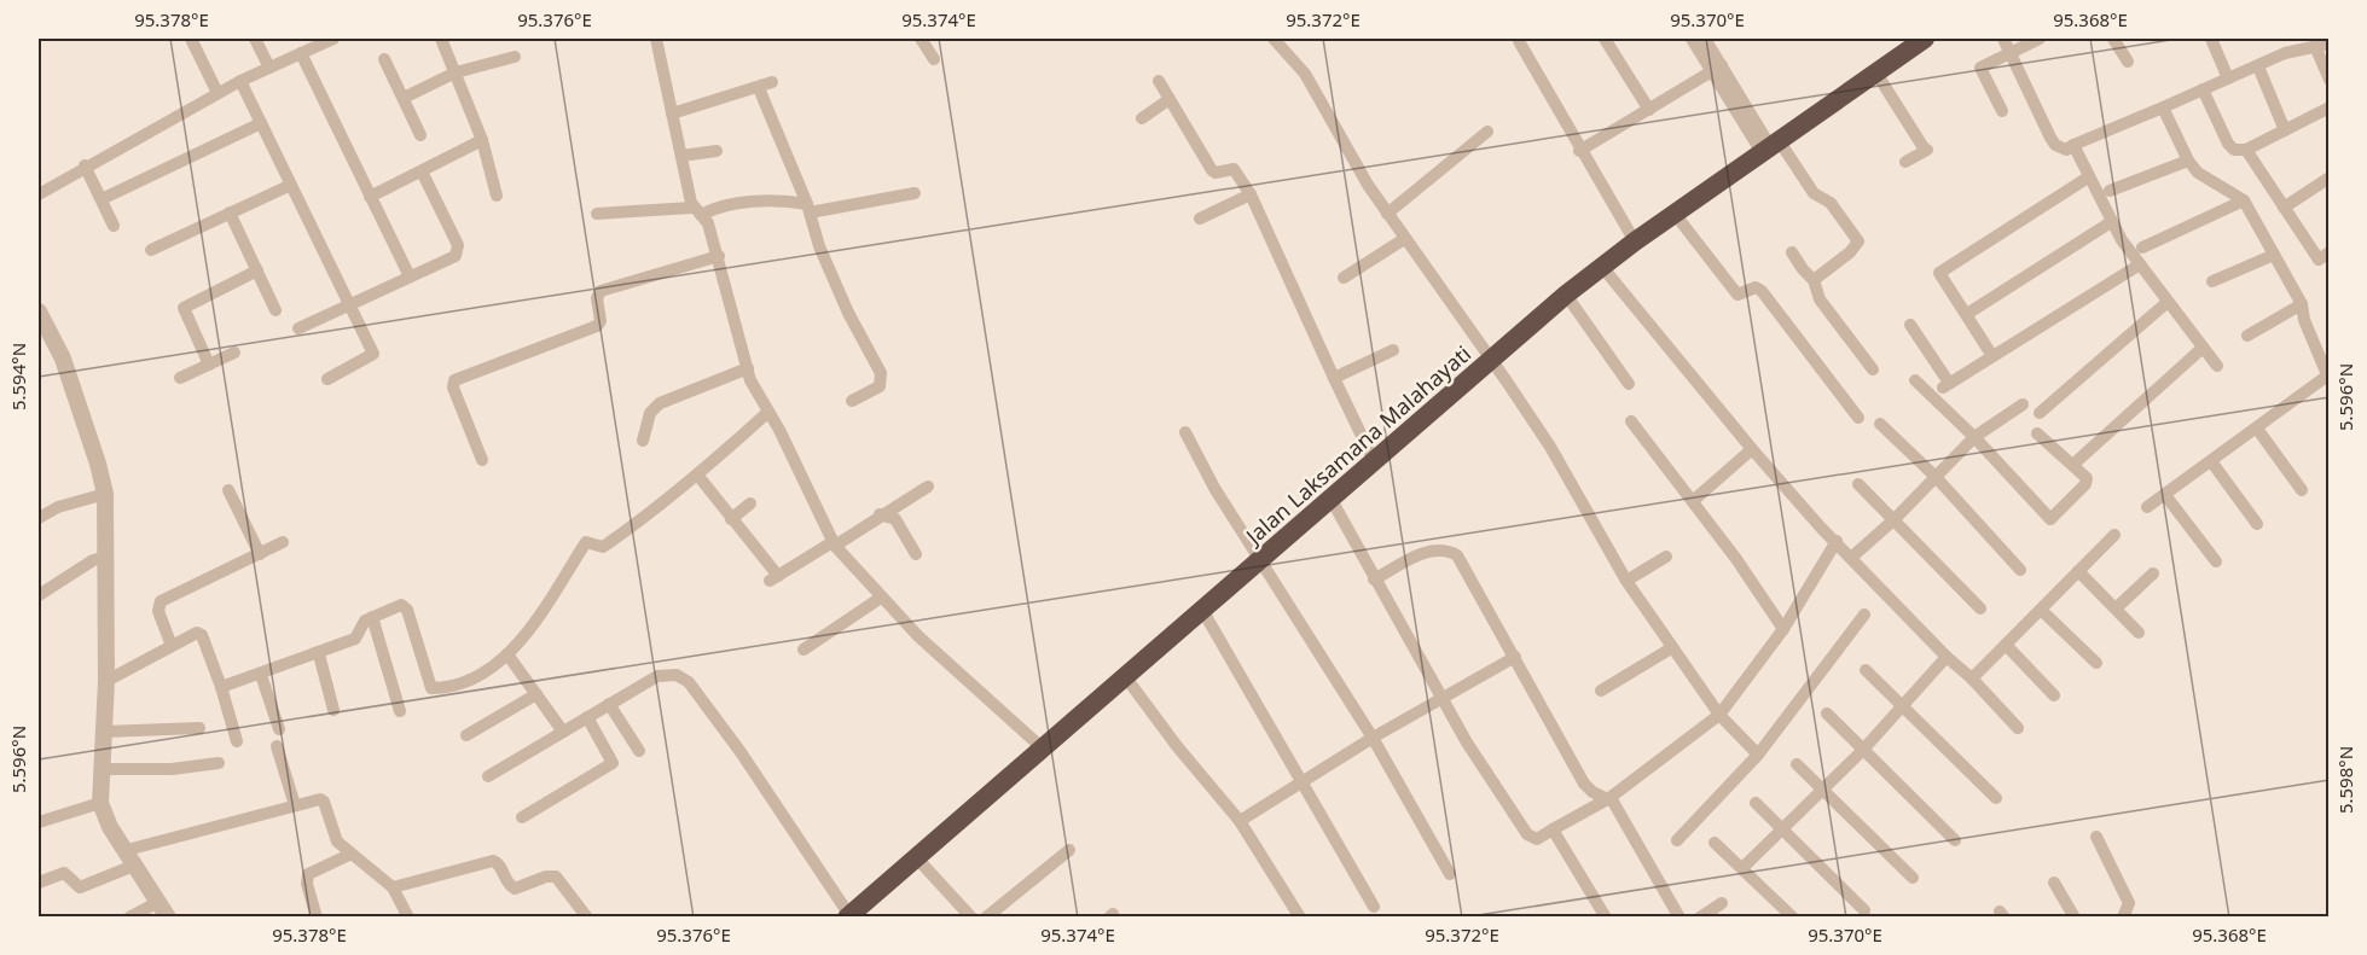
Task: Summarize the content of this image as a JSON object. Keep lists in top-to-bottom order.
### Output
{
  "streets": {
    "highway": ["Jalan Laksamana Malahayati"]
  },
  "coordinates": [
    "95.378°E",
    "95.376°E",
    "95.374°E",
    "95.372°E",
    "95.370°E",
    "95.368°E",
    "5.594°N",
    "5.596°N",
    "5.598°N"
  ]
}
